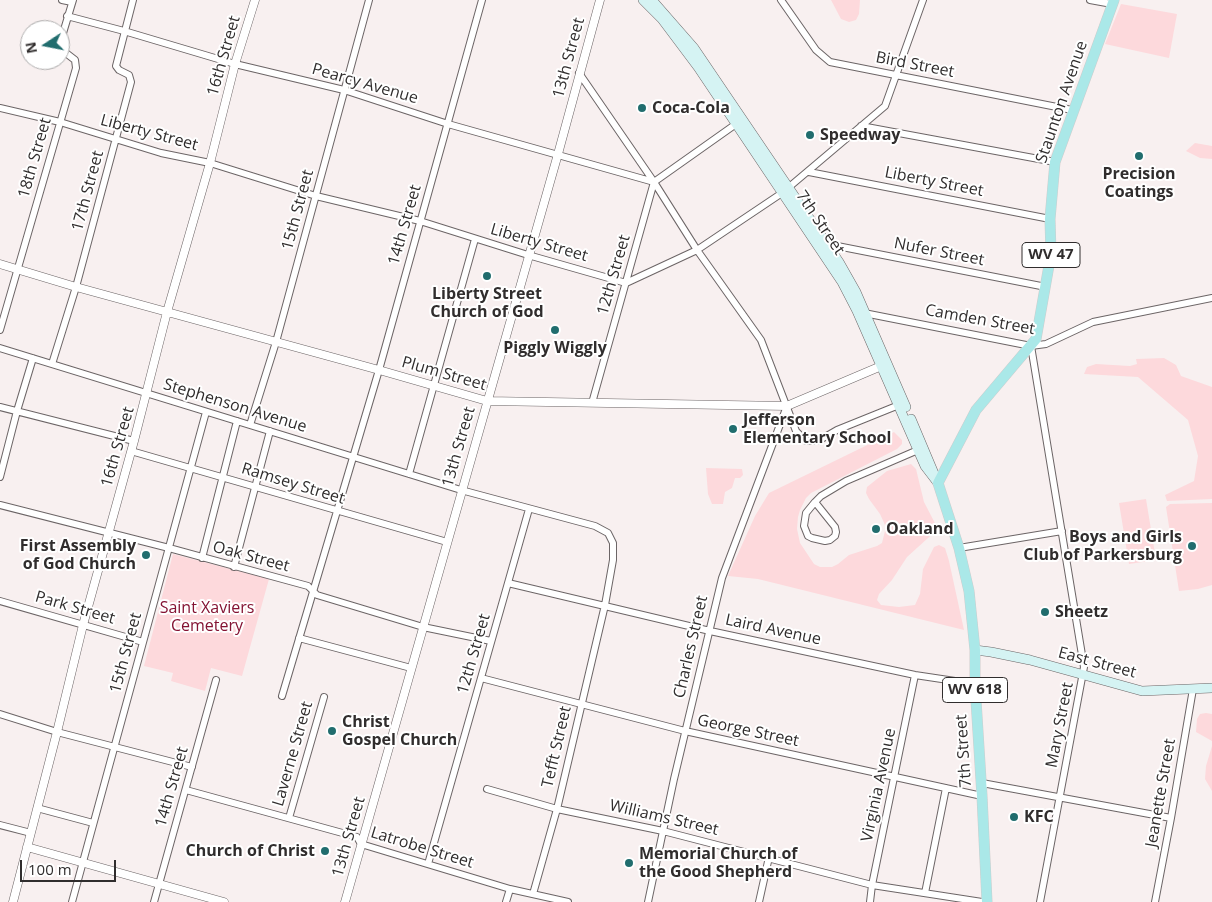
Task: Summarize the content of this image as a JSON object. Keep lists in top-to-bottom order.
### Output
{
  "streets": {
    "main road": [
      "Staunton Avenue",
      "7th Street",
      "WV 47",
      "East Street",
      "WV 618"
    ],
    "street": [
      "16th Street",
      "13th Street",
      "Bird Street",
      "Pearcy Avenue",
      "Liberty Street",
      "18th Street",
      "17th Street",
      "15th Street",
      "14th Street",
      "Nufer Street",
      "12th Street",
      "Camden Street",
      "Plum Street",
      "Stephenson Avenue",
      "Ramsey Street",
      "Oak Street",
      "Park Street",
      "Laird Avenue",
      "Charles Street",
      "Mary Street",
      "George Street",
      "Tefft Street",
      "Laverne Street",
      "Virginia Avenue",
      "Jeanette Street",
      "Williams Street",
      "Latrobe Street"
    ]
  },
  "crossings": [
    ["16th Street", "Pearcy Avenue"],
    ["16th Street", "Liberty Street"],
    ["16th Street", "Plum Street"],
    ["16th Street", "Stephenson Avenue"],
    ["16th Street", "Ramsey Street"],
    ["16th Street", "Oak Street"],
    ["16th Street", "Park Street"],
    ["13th Street", "Pearcy Avenue"],
    ["13th Street", "Liberty Street"],
    ["13th Street", "Plum Street"],
    ["13th Street", "Stephenson Avenue"],
    ["13th Street", "Ramsey Street"],
    ["13th Street", "Oak Street"],
    ["13th Street", "Latrobe Street"],
    ["Bird Street", "Staunton Avenue"],
    ["Pearcy Avenue", "18th Street"],
    ["Pearcy Avenue", "17th Street"],
    ["Pearcy Avenue", "15th Street"],
    ["Pearcy Avenue", "14th Street"],
    ["Pearcy Avenue", "12th Street"],
    ["Staunton Avenue", "Liberty Street"],
    ["Staunton Avenue", "7th Street"],
    ["Staunton Avenue", "Nufer Street"],
    ["Staunton Avenue", "Camden Street"],
    ["Staunton Avenue", "Mary Street"],
    ["Liberty Street", "18th Street"],
    ["Liberty Street", "17th Street"],
    ["Liberty Street", "15th Street"],
    ["Liberty Street", "14th Street"],
    ["Liberty Street", "12th Street"],
    ["18th Street", "Plum Street"],
    ["17th Street", "Plum Street"],
    ["17th Street", "Stephenson Avenue"],
    ["15th Street", "Plum Street"],
    ["15th Street", "Stephenson Avenue"],
    ["15th Street", "Ramsey Street"],
    ["15th Street", "Oak Street"],
    ["15th Street", "Park Street"],
    ["7th Street", "Nufer Street"],
    ["7th Street", "Camden Street"],
    ["7th Street", "Plum Street"],
    ["7th Street", "Laird Avenue"],
    ["7th Street", "East Street"],
    ["7th Street", "George Street"],
    ["14th Street", "Plum Street"],
    ["14th Street", "Stephenson Avenue"],
    ["14th Street", "Ramsey Street"],
    ["14th Street", "Oak Street"],
    ["14th Street", "Latrobe Street"],
    ["12th Street", "Plum Street"],
    ["12th Street", "Stephenson Avenue"],
    ["12th Street", "Oak Street"],
    ["12th Street", "Laird Avenue"],
    ["12th Street", "George Street"],
    ["12th Street", "Latrobe Street"],
    ["Camden Street", "Mary Street"],
    ["Plum Street", "Charles Street"],
    ["Stephenson Avenue", "Tefft Street"],
    ["Laird Avenue", "Charles Street"],
    ["Laird Avenue", "Tefft Street"],
    ["Laird Avenue", "Virginia Avenue"],
    ["Charles Street", "George Street"],
    ["Charles Street", "Williams Street"],
    ["East Street", "Mary Street"],
    ["East Street", "Jeanette Street"],
    ["George Street", "Tefft Street"],
    ["George Street", "Virginia Avenue"],
    ["Tefft Street", "Williams Street"],
    ["Tefft Street", "Latrobe Street"],
    ["Laverne Street", "Latrobe Street"],
    ["Virginia Avenue", "Williams Street"]
  ],
  "parks": ["Saint Xaviers Cemetery"],
  "places": [
    "Coca-Cola",
    "Speedway",
    "Precision Coatings",
    "Liberty Street Church of God",
    "Piggly Wiggly",
    "Jefferson Elementary School",
    "Oakland",
    "Boys and Girls Club of Parkersburg",
    "First Assembly of God Church",
    "Sheetz",
    "Christ Gospel Church",
    "KFC",
    "Church of Christ",
    "Memorial Church of the Good Shepherd"
  ],
  "scale_bar": "100 m",
  "north": "left"
}
